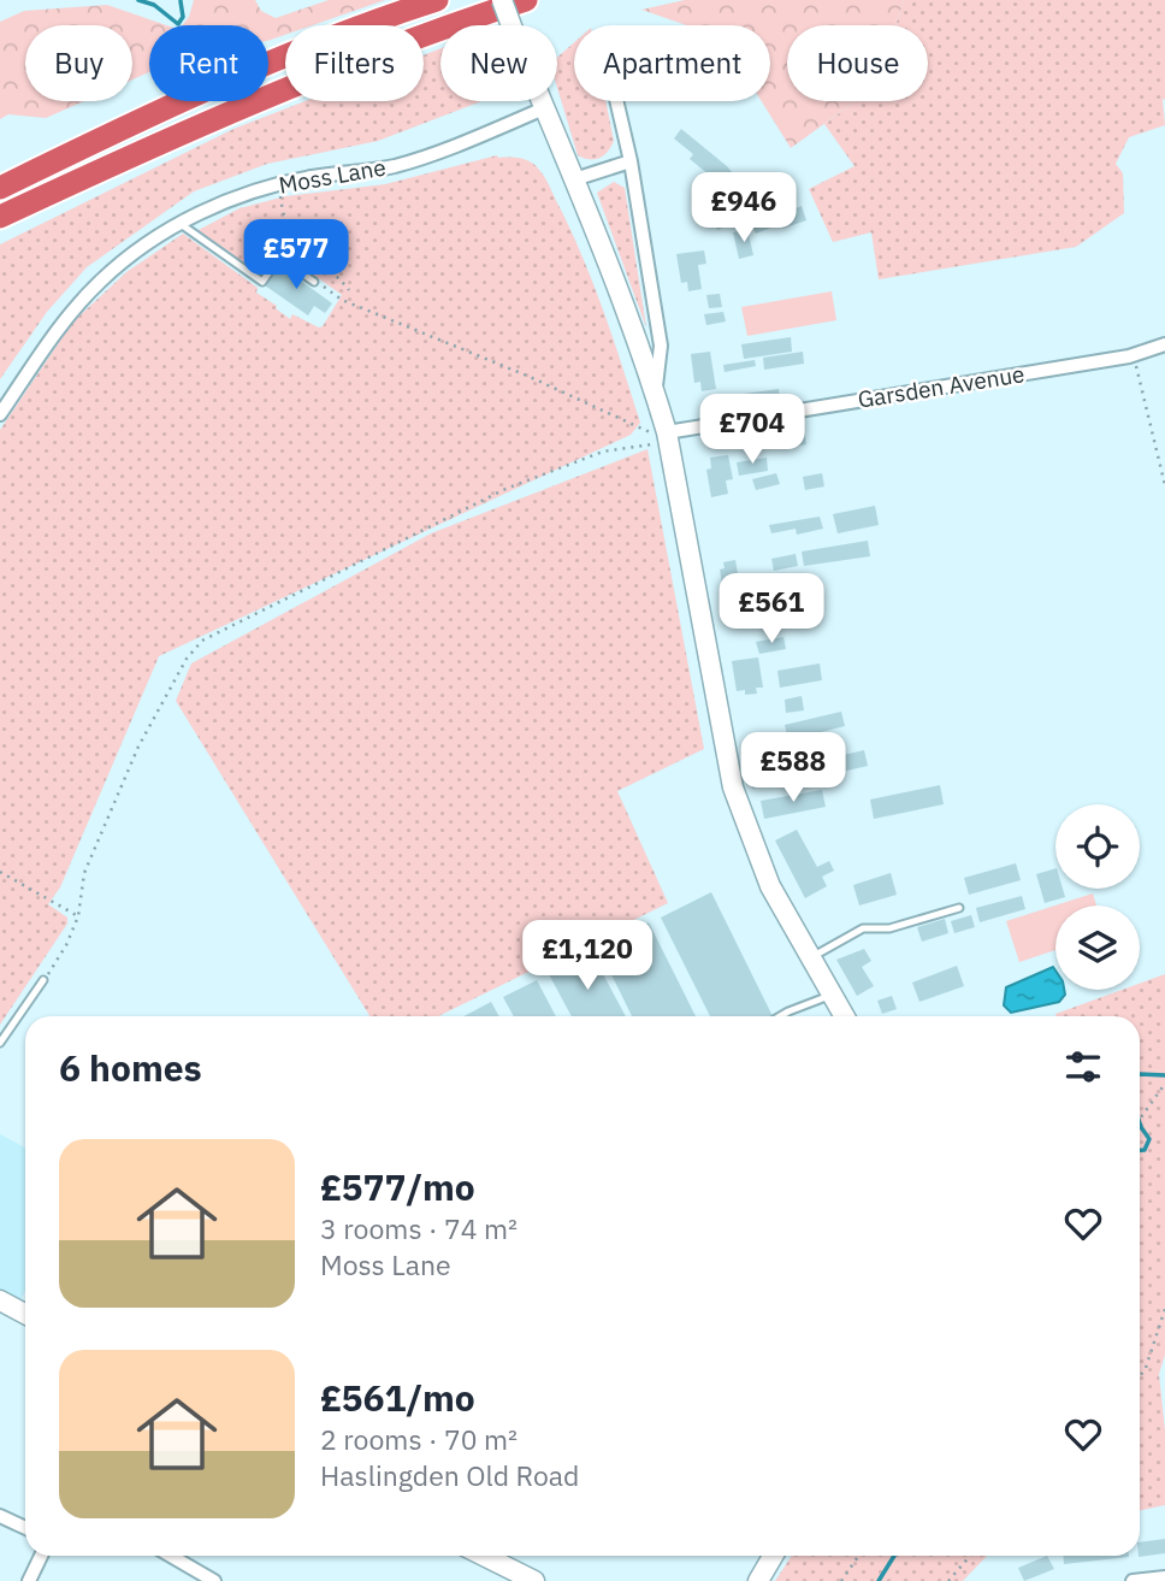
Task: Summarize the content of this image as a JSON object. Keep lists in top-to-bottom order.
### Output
{
  "streets": {
    "street": ["Moss Lane", "Garsden Avenue"]
  },
  "page": {
    "chip": [
      "Buy",
      "Rent",
      "Filters",
      "New",
      "Apartment",
      "House"
    ],
    "price": [
      "£946",
      "£577",
      "£704",
      "£561",
      "£588",
      "£1,120"
    ],
    "heading": "6 homes",
    "list": [
      {
        "name": "£577/mo",
        "note": "3 rooms · 74 m² · Moss Lane"
      },
      {
        "name": "£561/mo",
        "note": "2 rooms · 70 m² · Haslingden Old Road"
      }
    ]
  }
}
